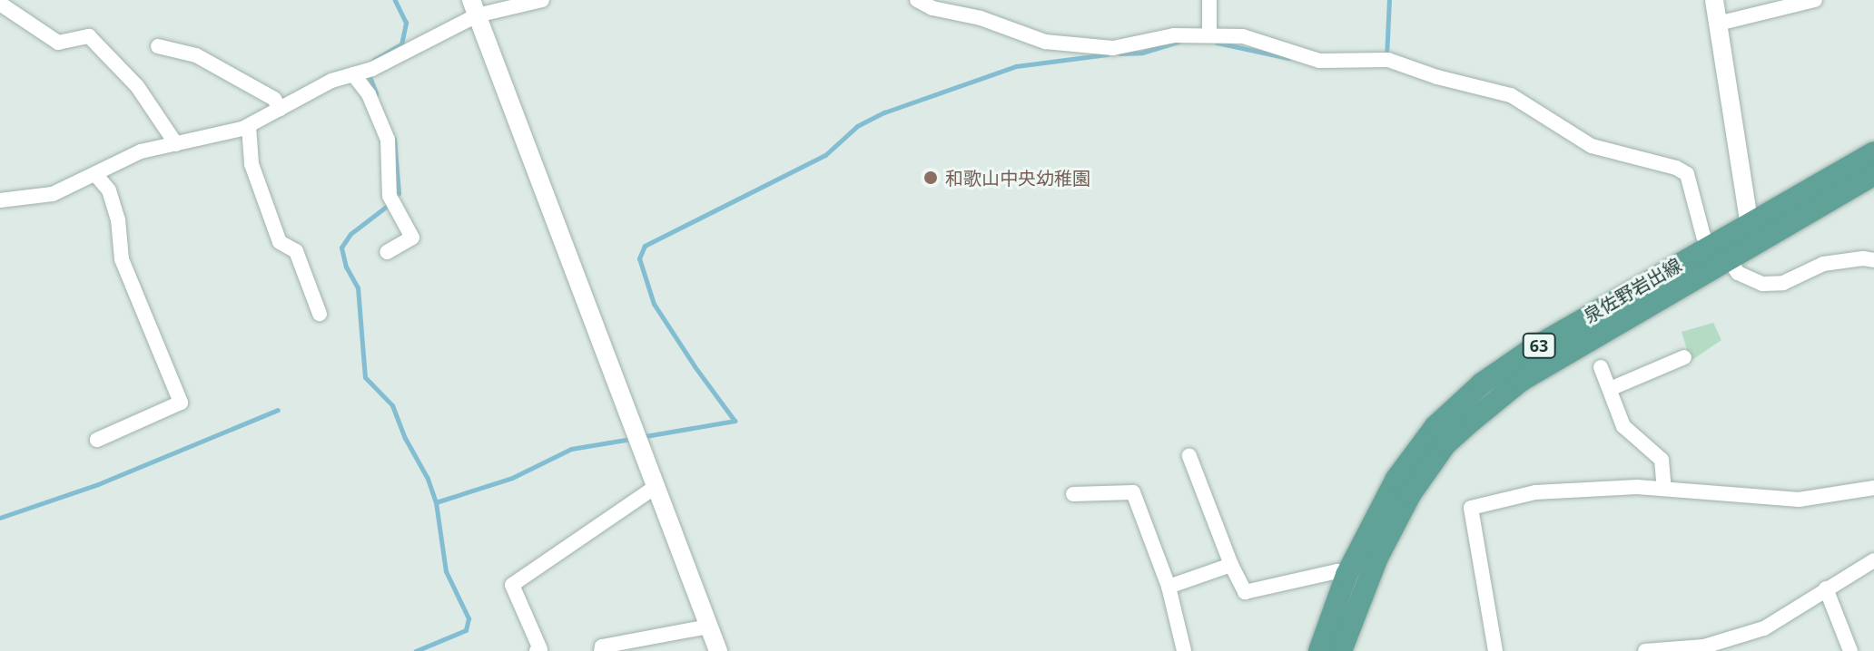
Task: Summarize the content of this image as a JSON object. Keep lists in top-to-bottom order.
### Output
{
  "streets": {
    "main road": ["泉佐野岩出線", "63"]
  },
  "places": ["和歌山中央幼稚園"]
}
